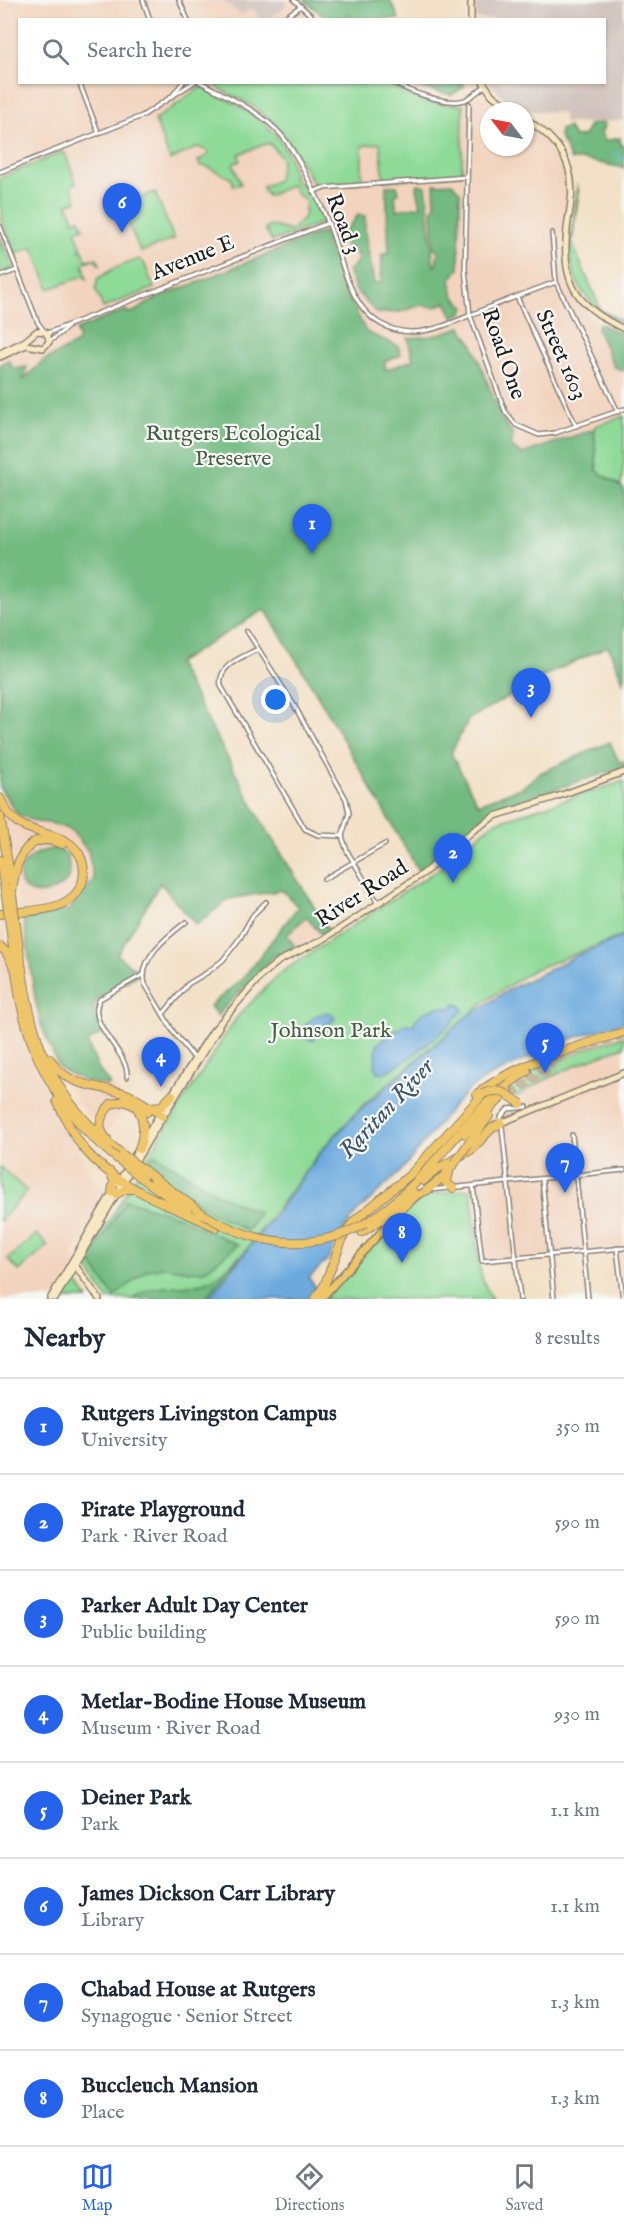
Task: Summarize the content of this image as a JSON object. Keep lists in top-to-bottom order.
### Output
{
  "streets": {
    "street": [
      "Road 3",
      "Avenue E",
      "Road One",
      "Street 1603",
      "River Road"
    ]
  },
  "crossings": [
    ["Road 3", "Avenue E"],
    ["Road 3", "Road One"],
    ["Road 3", "Street 1603"],
    ["Road One", "Street 1603"]
  ],
  "water": ["Raritan River"],
  "parks": ["Rutgers Ecological Preserve", "Johnson Park"],
  "north": "top left",
  "page": {
    "search": "Search here",
    "pins": [
      "6",
      "1",
      "3",
      "2",
      "5",
      "4",
      "7",
      "8"
    ],
    "heading": ["Nearby", "8 results"],
    "list": [
      {
        "mark": "1",
        "name": "Rutgers Livingston Campus",
        "note": "University",
        "value": "350 m"
      },
      {
        "mark": "2",
        "name": "Pirate Playground",
        "note": "Park · River Road",
        "value": "590 m"
      },
      {
        "mark": "3",
        "name": "Parker Adult Day Center",
        "note": "Public building",
        "value": "590 m"
      },
      {
        "mark": "4",
        "name": "Metlar-Bodine House Museum",
        "note": "Museum · River Road",
        "value": "930 m"
      },
      {
        "mark": "5",
        "name": "Deiner Park",
        "note": "Park",
        "value": "1.1 km"
      },
      {
        "mark": "6",
        "name": "James Dickson Carr Library",
        "note": "Library",
        "value": "1.1 km"
      },
      {
        "mark": "7",
        "name": "Chabad House at Rutgers",
        "note": "Synagogue · Senior Street",
        "value": "1.3 km"
      },
      {
        "mark": "8",
        "name": "Buccleuch Mansion",
        "note": "Place",
        "value": "1.3 km"
      }
    ],
    "nav": ["Map", "Directions", "Saved"]
  }
}
